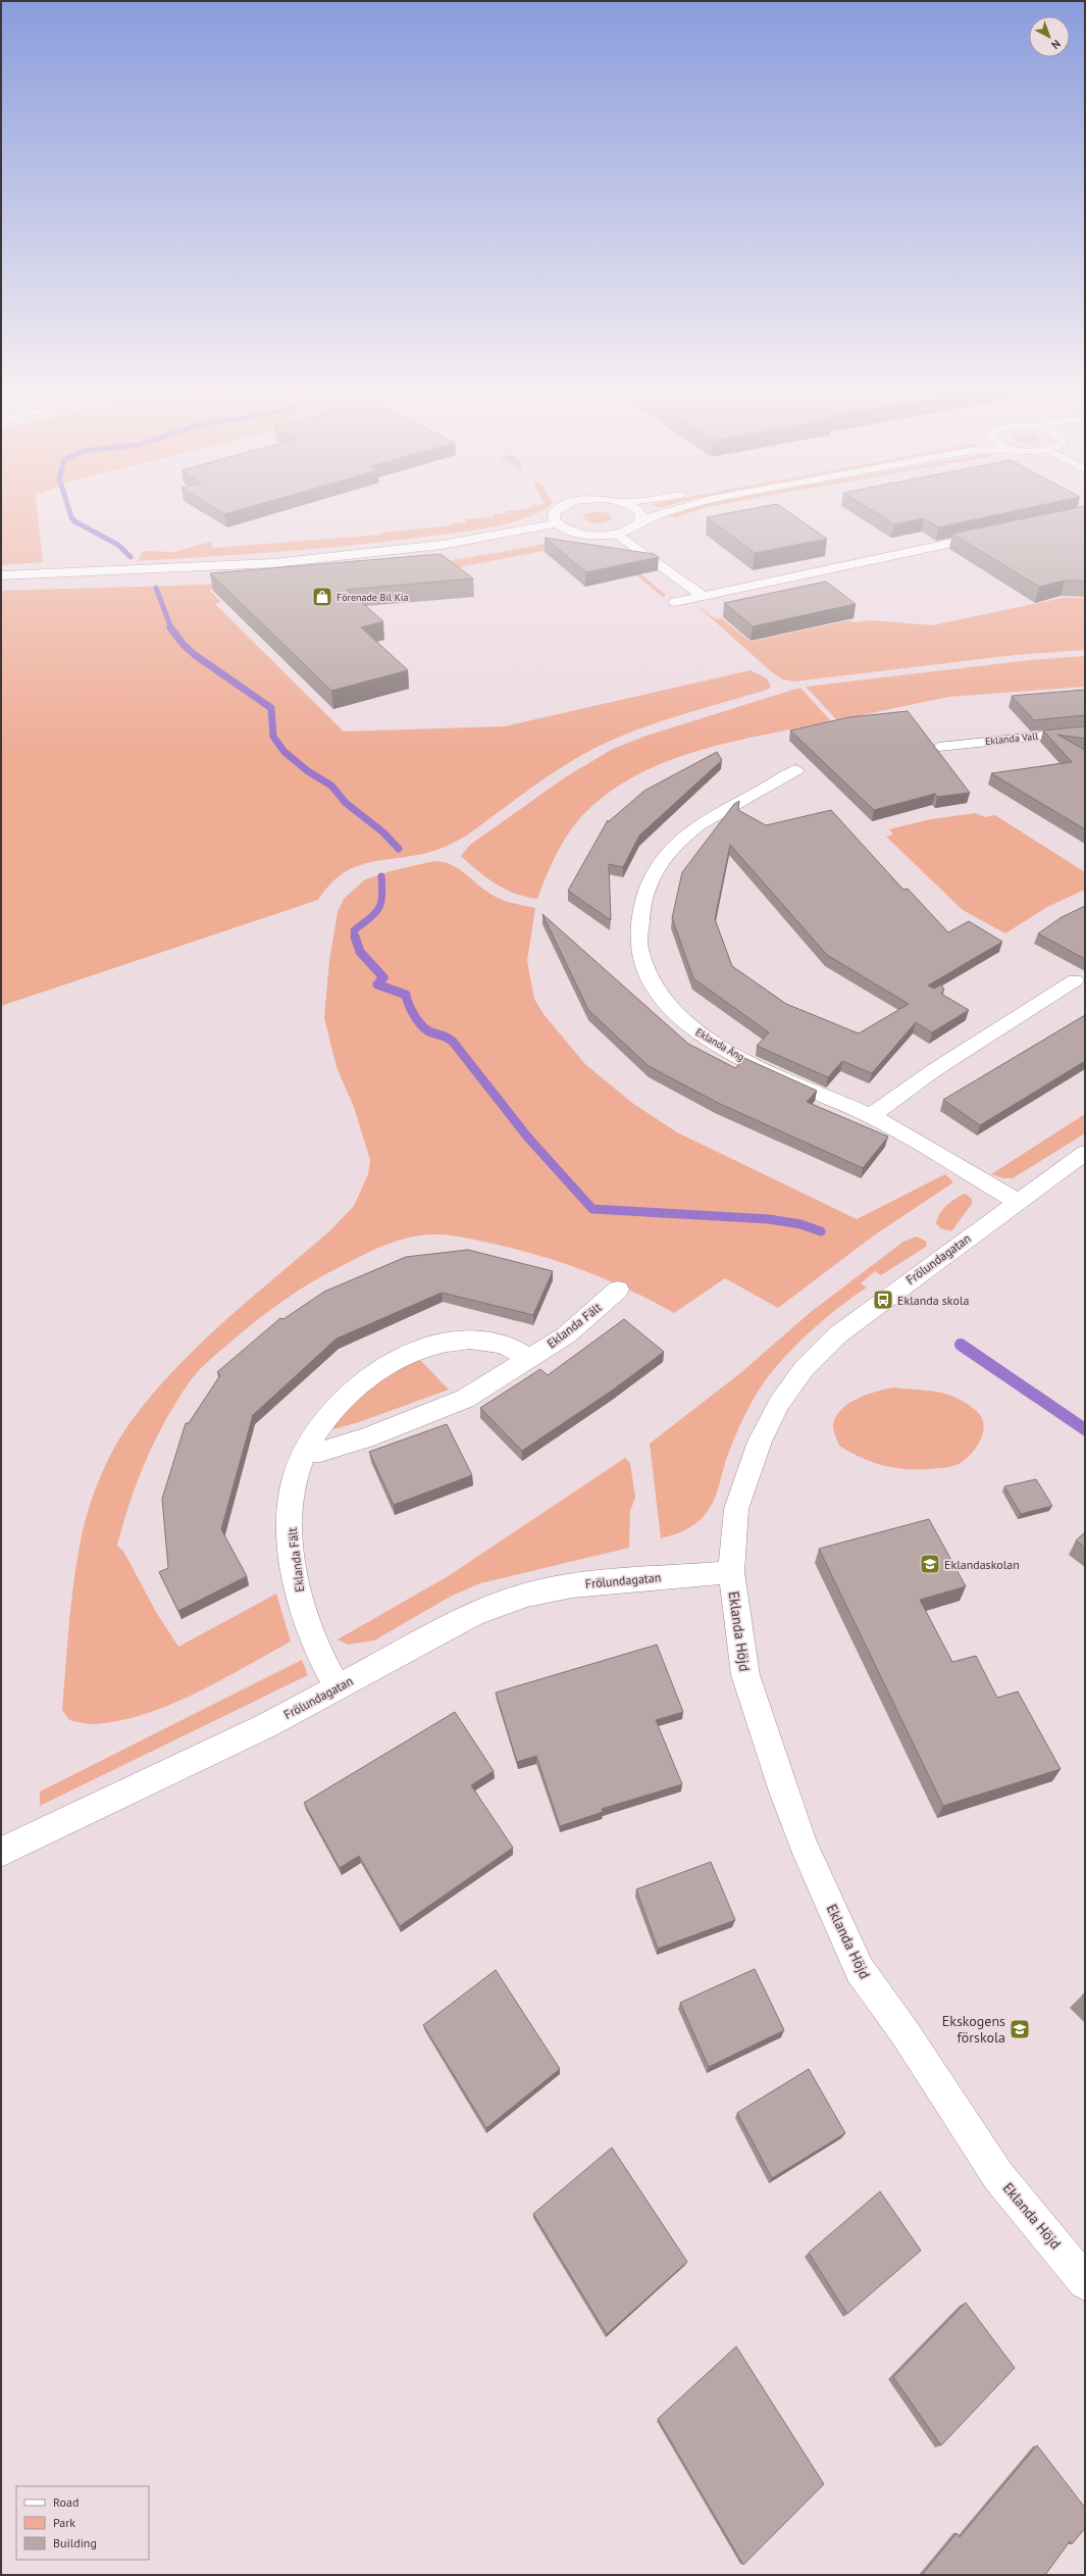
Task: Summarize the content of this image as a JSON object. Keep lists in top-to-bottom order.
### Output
{
  "streets": {
    "main road": [
      "Eklanda Vall",
      "Eklanda Äng",
      "Frölundagatan",
      "Eklanda Fält",
      "Eklanda Höjd"
    ]
  },
  "crossings": [
    ["Eklanda Äng", "Frölundagatan"],
    ["Frölundagatan", "Eklanda Fält"],
    ["Frölundagatan", "Eklanda Höjd"]
  ],
  "places": {
    "shop": ["Förenade Bil Kia"],
    "bus stop": ["Eklanda skola"],
    "school or university": ["Eklandaskolan", "Ekskogens förskola"]
  },
  "legend": ["Road", "Park", "Building"],
  "north": "bottom right"
}
